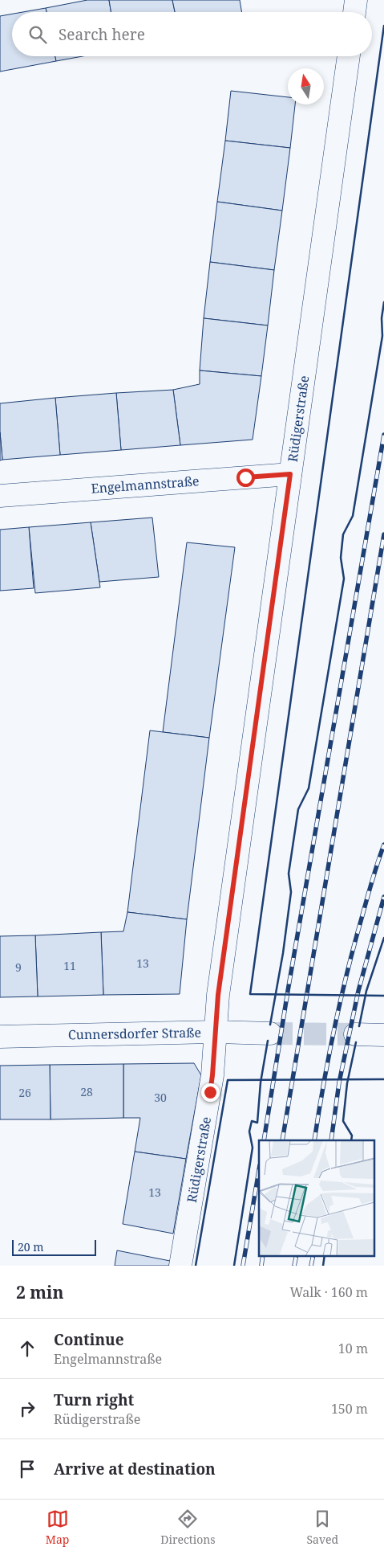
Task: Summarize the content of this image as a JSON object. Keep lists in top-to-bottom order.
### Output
{
  "streets": {
    "street": ["Rüdigerstraße", "Engelmannstraße", "Cunnersdorfer Straße"]
  },
  "crossings": [
    ["Rüdigerstraße", "Engelmannstraße"],
    ["Rüdigerstraße", "Cunnersdorfer Straße"]
  ],
  "house_numbers": [
    "13",
    "11",
    "9",
    "28",
    "26",
    "30",
    "13"
  ],
  "scale_bar": "20 m",
  "north": "top",
  "page": {
    "search": "Search here",
    "scale": "20 m",
    "heading": ["2 min", "Walk · 160 m"],
    "list": [
      ["Continue", "Engelmannstraße", "10 m"],
      ["Turn right", "Rüdigerstraße", "150 m"],
      "Arrive at destination"
    ],
    "nav": ["Map", "Directions", "Saved"]
  }
}
